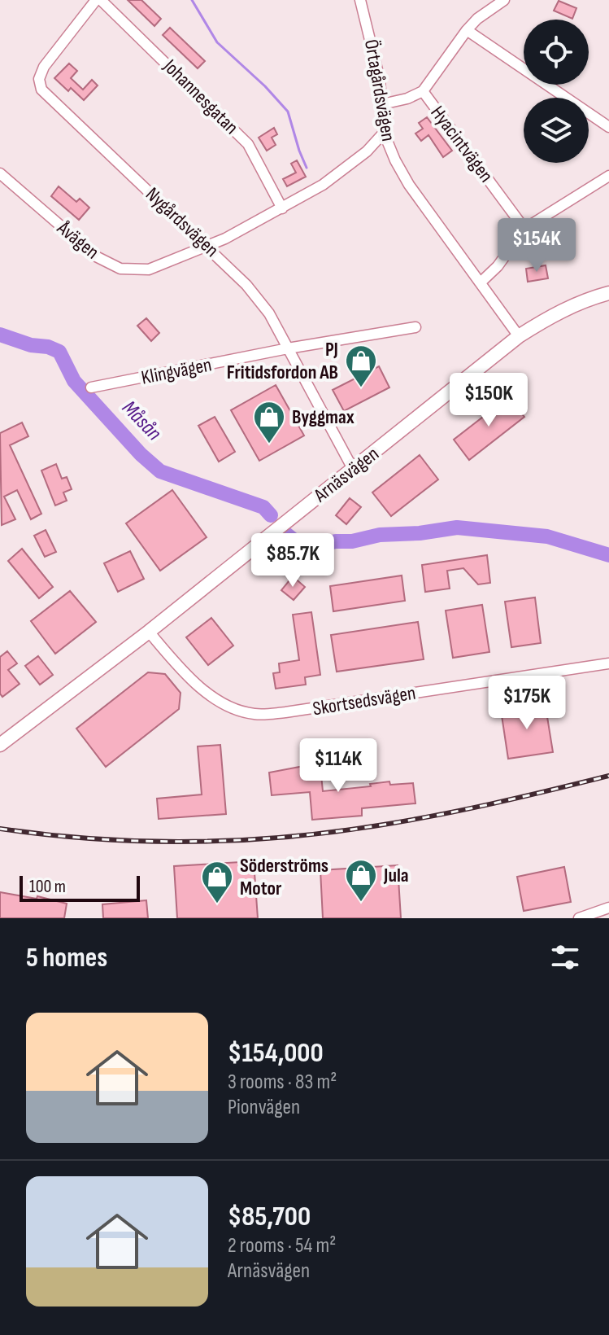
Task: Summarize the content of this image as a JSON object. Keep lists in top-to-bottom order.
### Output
{
  "streets": {
    "street": [
      "Örtagårdsvägen",
      "Johannesgatan",
      "Hyacintvägen",
      "Nygårdsvägen",
      "Åvägen",
      "Klingvägen",
      "Arnäsvägen",
      "Skortsedsvägen"
    ]
  },
  "crossings": [
    ["Örtagårdsvägen", "Arnäsvägen"],
    ["Nygårdsvägen", "Åvägen"],
    ["Nygårdsvägen", "Klingvägen"],
    ["Nygårdsvägen", "Arnäsvägen"],
    ["Arnäsvägen", "Skortsedsvägen"]
  ],
  "water": ["Måsån"],
  "places": {
    "shop": [
      "PJ Fritidsfordon AB",
      "Byggmax",
      "Jula",
      "Söderströms Motor"
    ]
  },
  "scale_bar": "100 m",
  "page": {
    "price": [
      "$154K",
      "$150K",
      "$85.7K",
      "$175K",
      "$114K"
    ],
    "scale": "100 m",
    "heading": "5 homes",
    "list": [
      {
        "name": "$154,000",
        "note": "3 rooms · 83 m² · Pionvägen"
      },
      {
        "name": "$85,700",
        "note": "2 rooms · 54 m² · Arnäsvägen"
      }
    ]
  }
}
